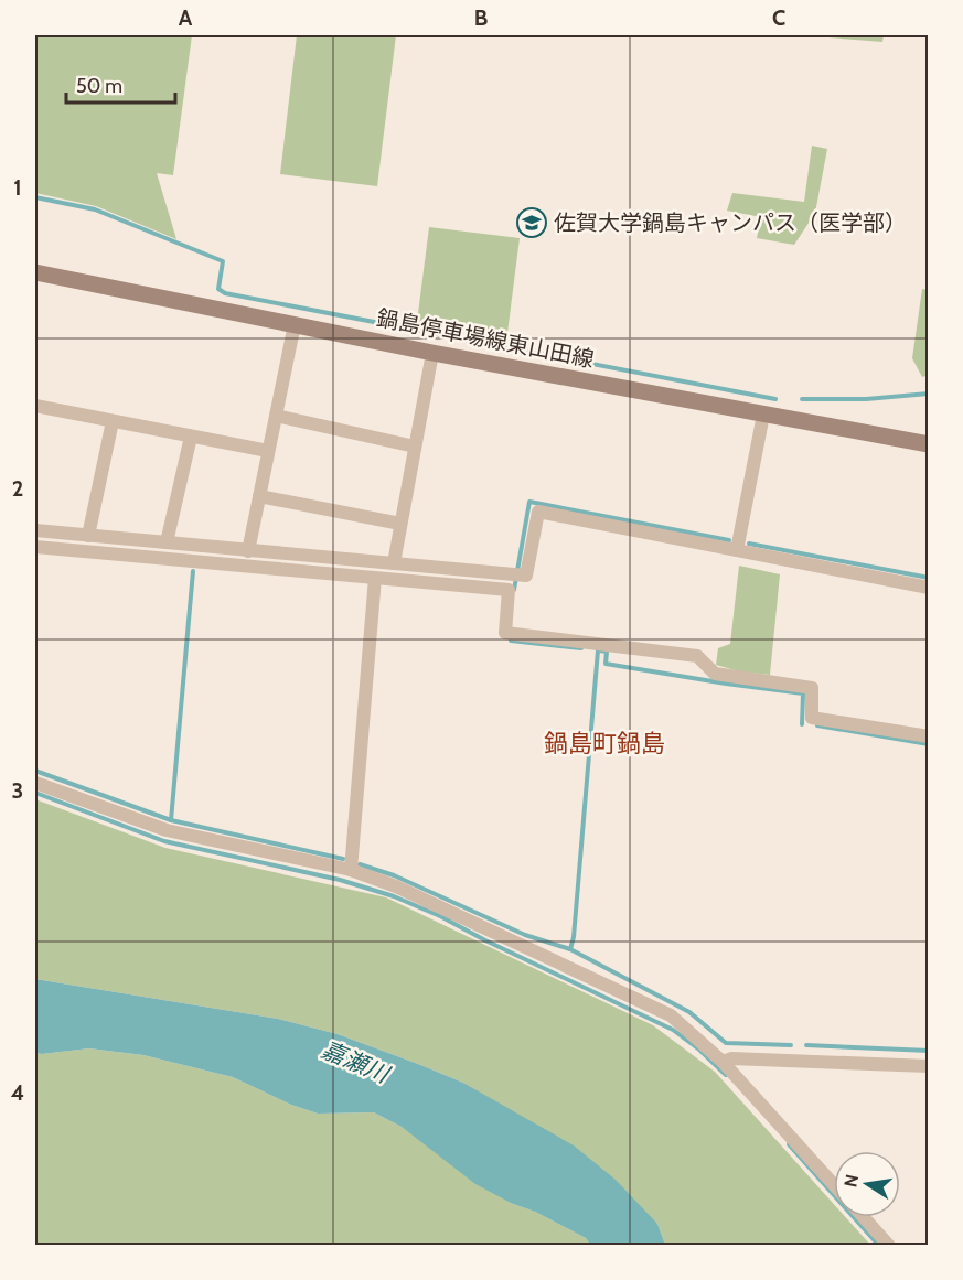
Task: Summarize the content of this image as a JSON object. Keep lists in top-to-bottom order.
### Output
{
  "streets": {
    "main road": ["鍋島停車場線東山田線"]
  },
  "districts": ["鍋島町鍋島"],
  "water": ["嘉瀬川"],
  "places": {
    "school or university": ["佐賀大学鍋島キャンパス（医学部）"]
  },
  "scale_bar": "50 m",
  "north": "left",
  "grid": {
    "columns": ["A", "B", "C"],
    "rows": [
      "1",
      "2",
      "3",
      "4"
    ]
  }
}
